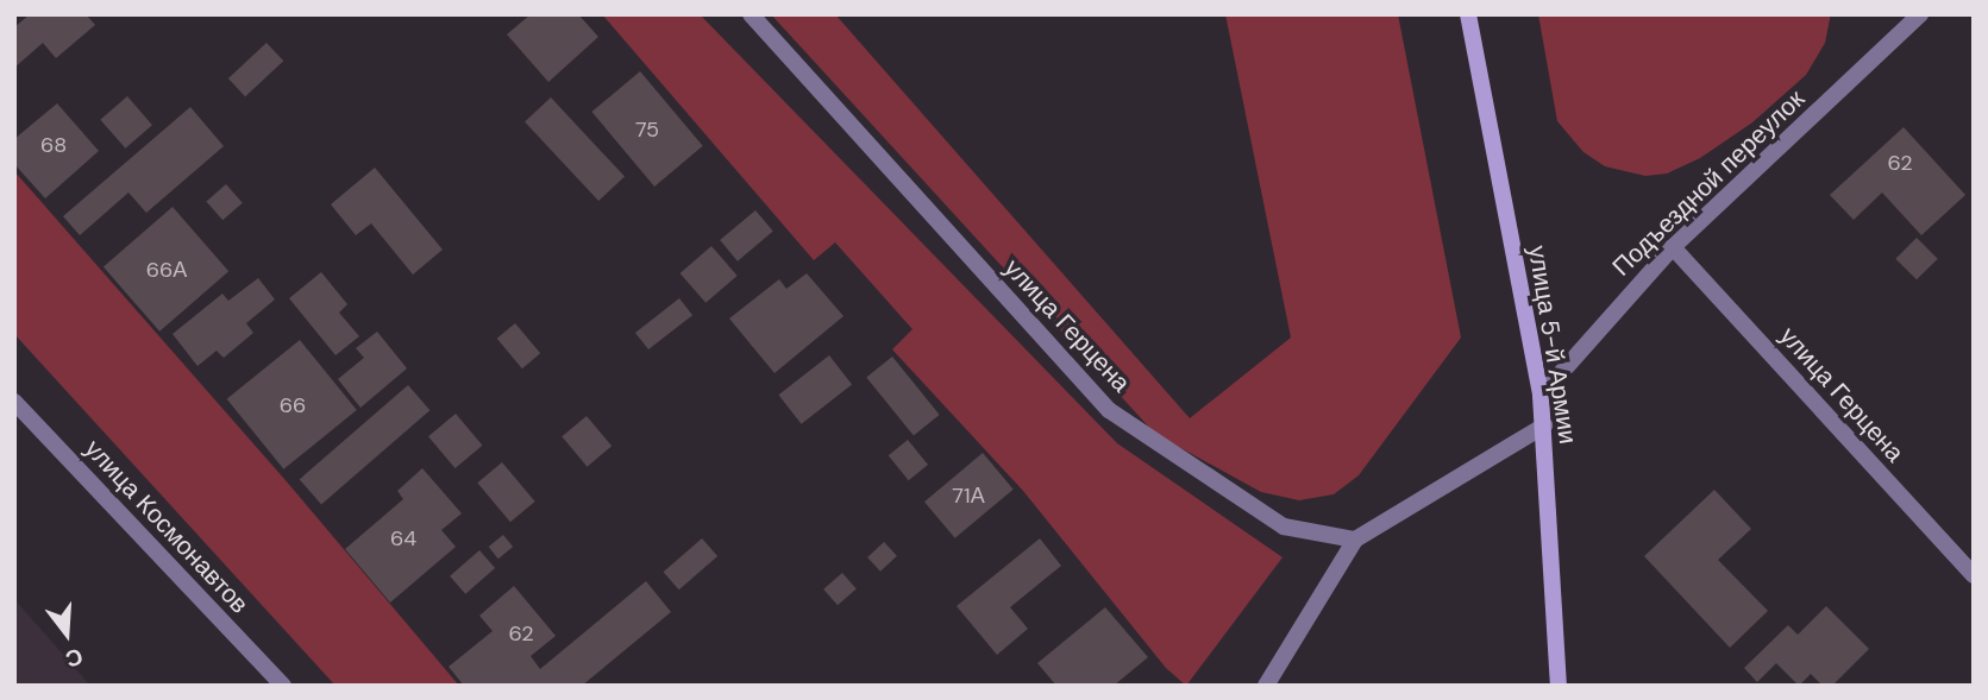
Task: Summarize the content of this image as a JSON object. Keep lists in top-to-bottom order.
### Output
{
  "streets": {
    "street": [
      "Подъездной переулок",
      "улица Герцена",
      "улица 5-й Армии",
      "улица Космонавтов"
    ]
  },
  "crossings": [
    ["Подъездной переулок", "улица Герцена"],
    ["Подъездной переулок", "улица 5-й Армии"]
  ],
  "house_numbers": [
    "75",
    "68",
    "62",
    "66А",
    "66",
    "71А",
    "64",
    "62"
  ],
  "north": "bottom"
}
